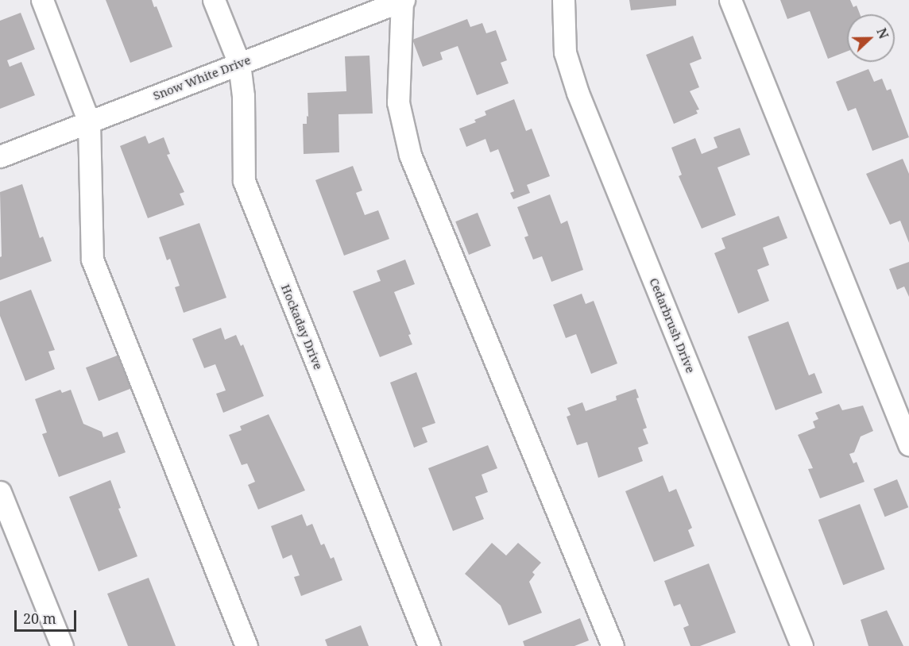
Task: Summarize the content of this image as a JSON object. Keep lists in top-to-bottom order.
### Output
{
  "streets": {
    "street": ["Snow White Drive", "Cedarbrush Drive", "Hockaday Drive"]
  },
  "crossings": [
    ["Snow White Drive", "Hockaday Drive"]
  ],
  "scale_bar": "20 m",
  "north": "right"
}
